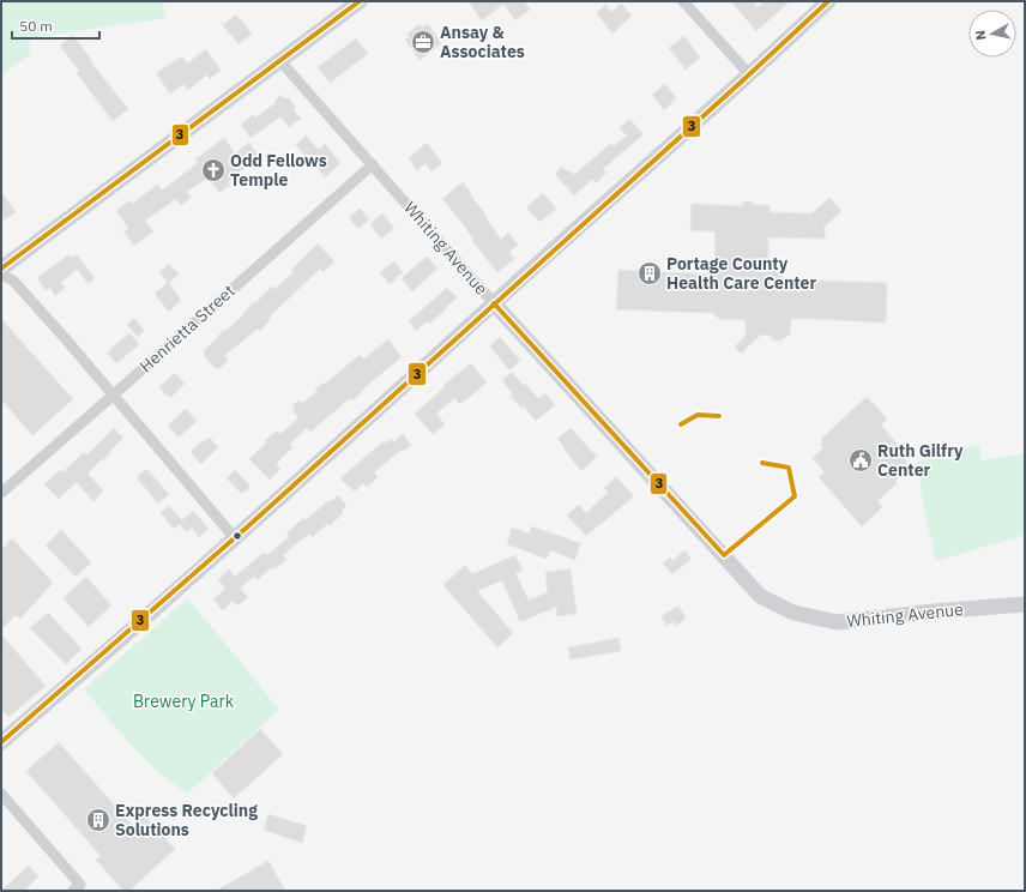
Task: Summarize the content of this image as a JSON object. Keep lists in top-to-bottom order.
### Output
{
  "streets": {
    "street": ["Whiting Avenue", "Henrietta Street"]
  },
  "crossings": [
    ["Whiting Avenue", "Henrietta Street"]
  ],
  "parks": ["Brewery Park"],
  "places": {
    "office": ["Ansay & Associates"],
    "church": ["Odd Fellows Temple"],
    "building": ["Portage County Health Care Center", "Express Recycling Solutions"],
    "public building": ["Ruth Gilfry Center"]
  },
  "lines": ["transit line 3"],
  "scale_bar": "50 m",
  "north": "left"
}
